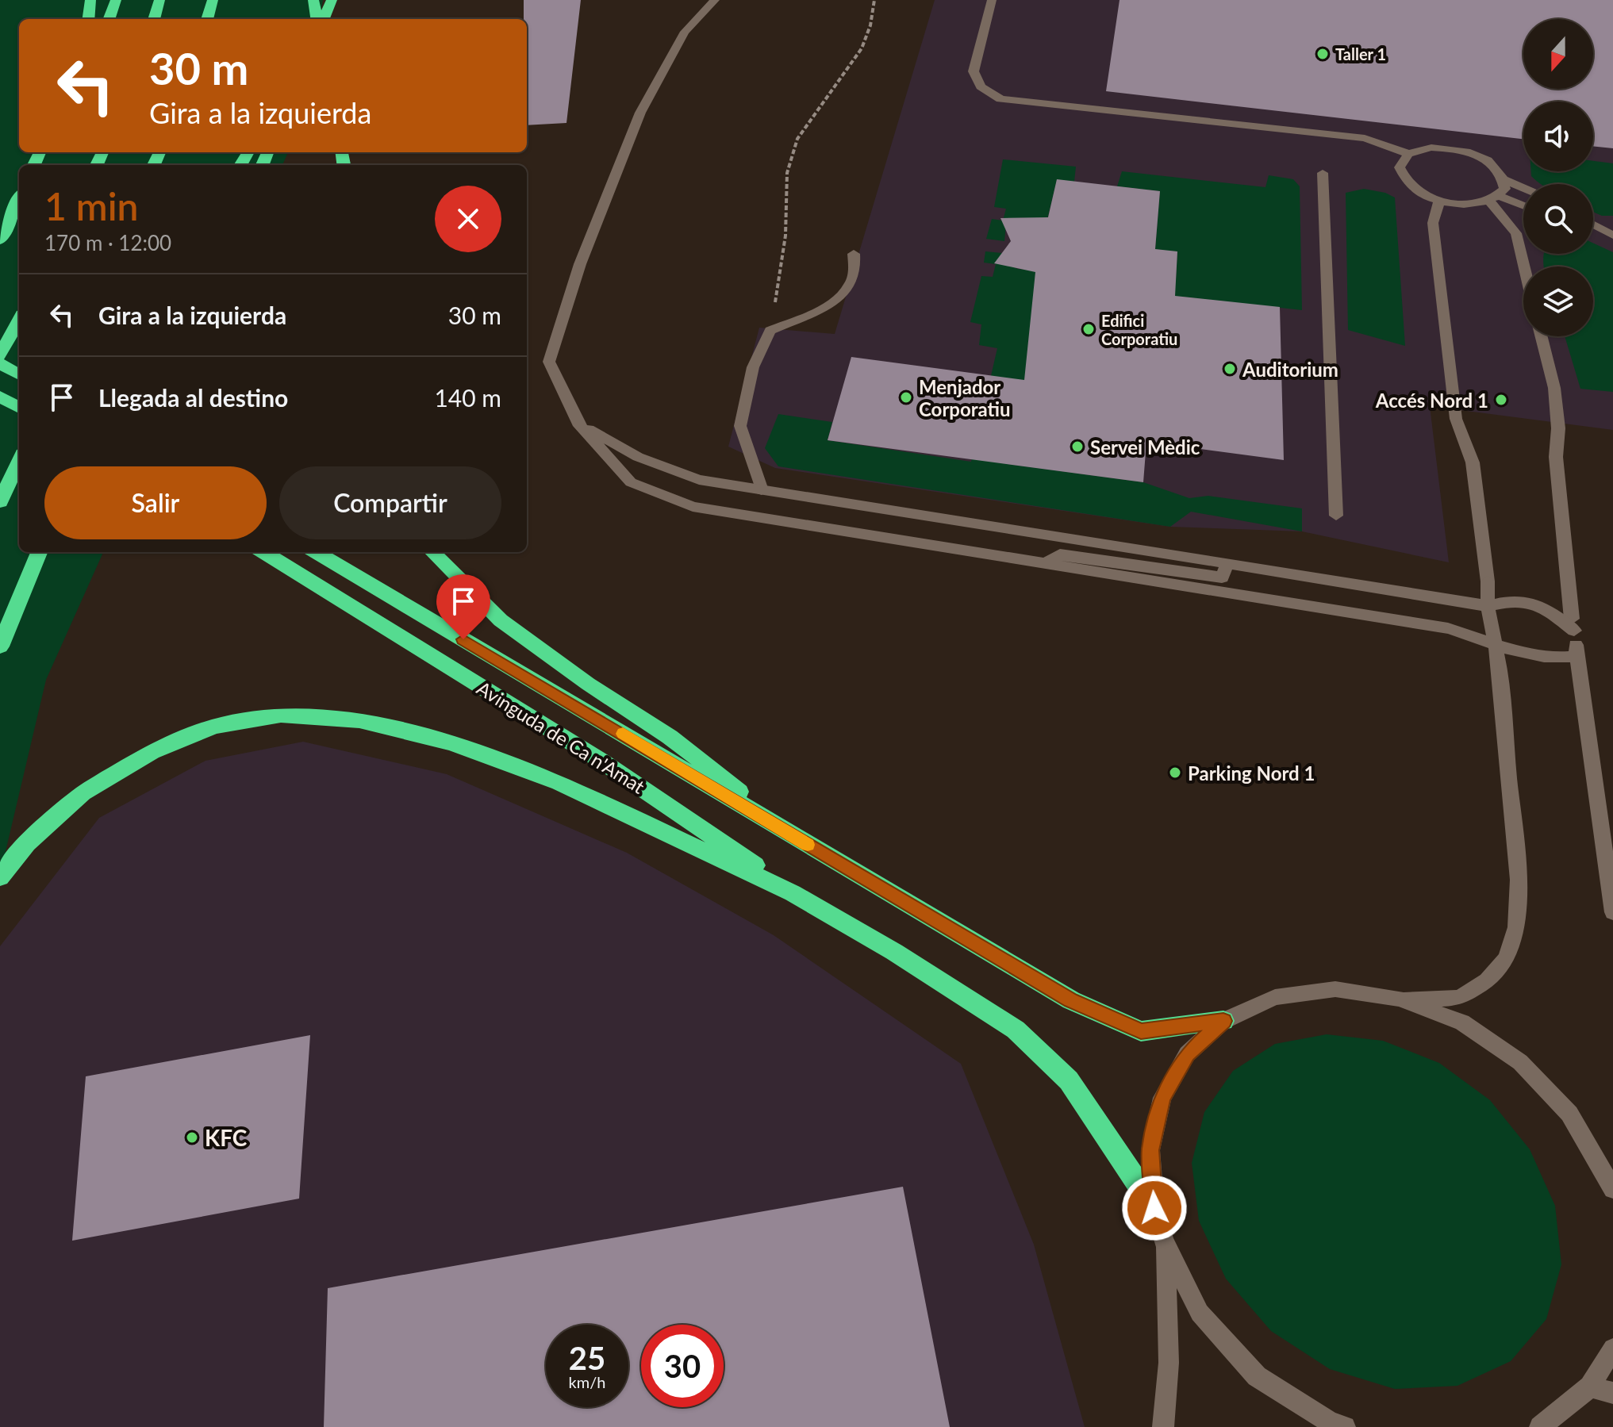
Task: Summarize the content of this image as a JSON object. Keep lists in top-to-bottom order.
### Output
{
  "streets": {
    "highway": ["Avinguda de Ca n'Amat"]
  },
  "places": [
    "Taller 1",
    "Edifici Corporatiu",
    "Auditorium",
    "Menjador Corporatiu",
    "Accés Nord 1",
    "Servei Mèdic",
    "Parking Nord 1",
    "KFC"
  ],
  "north": "bottom",
  "page": {
    "turn": ["30 m", "Gira a la izquierda"],
    "heading": ["1 min", "170 m · 12:00"],
    "list": [
      {
        "name": "Gira a la izquierda",
        "value": "30 m"
      },
      {
        "name": "Llegada al destino",
        "value": "140 m"
      }
    ],
    "buttons": ["Salir", "Compartir"],
    "speed": "25 km/h",
    "limit": "30"
  }
}
